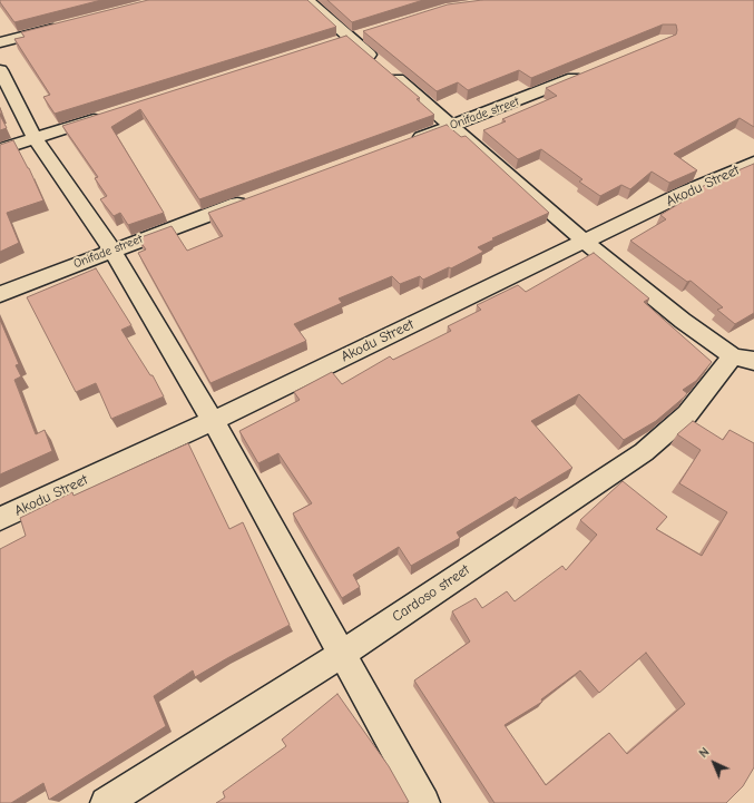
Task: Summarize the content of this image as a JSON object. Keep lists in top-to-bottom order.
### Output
{
  "streets": {
    "street": ["Onifade street", "Akodu Street", "Cardoso street"]
  },
  "north": "top left"
}
